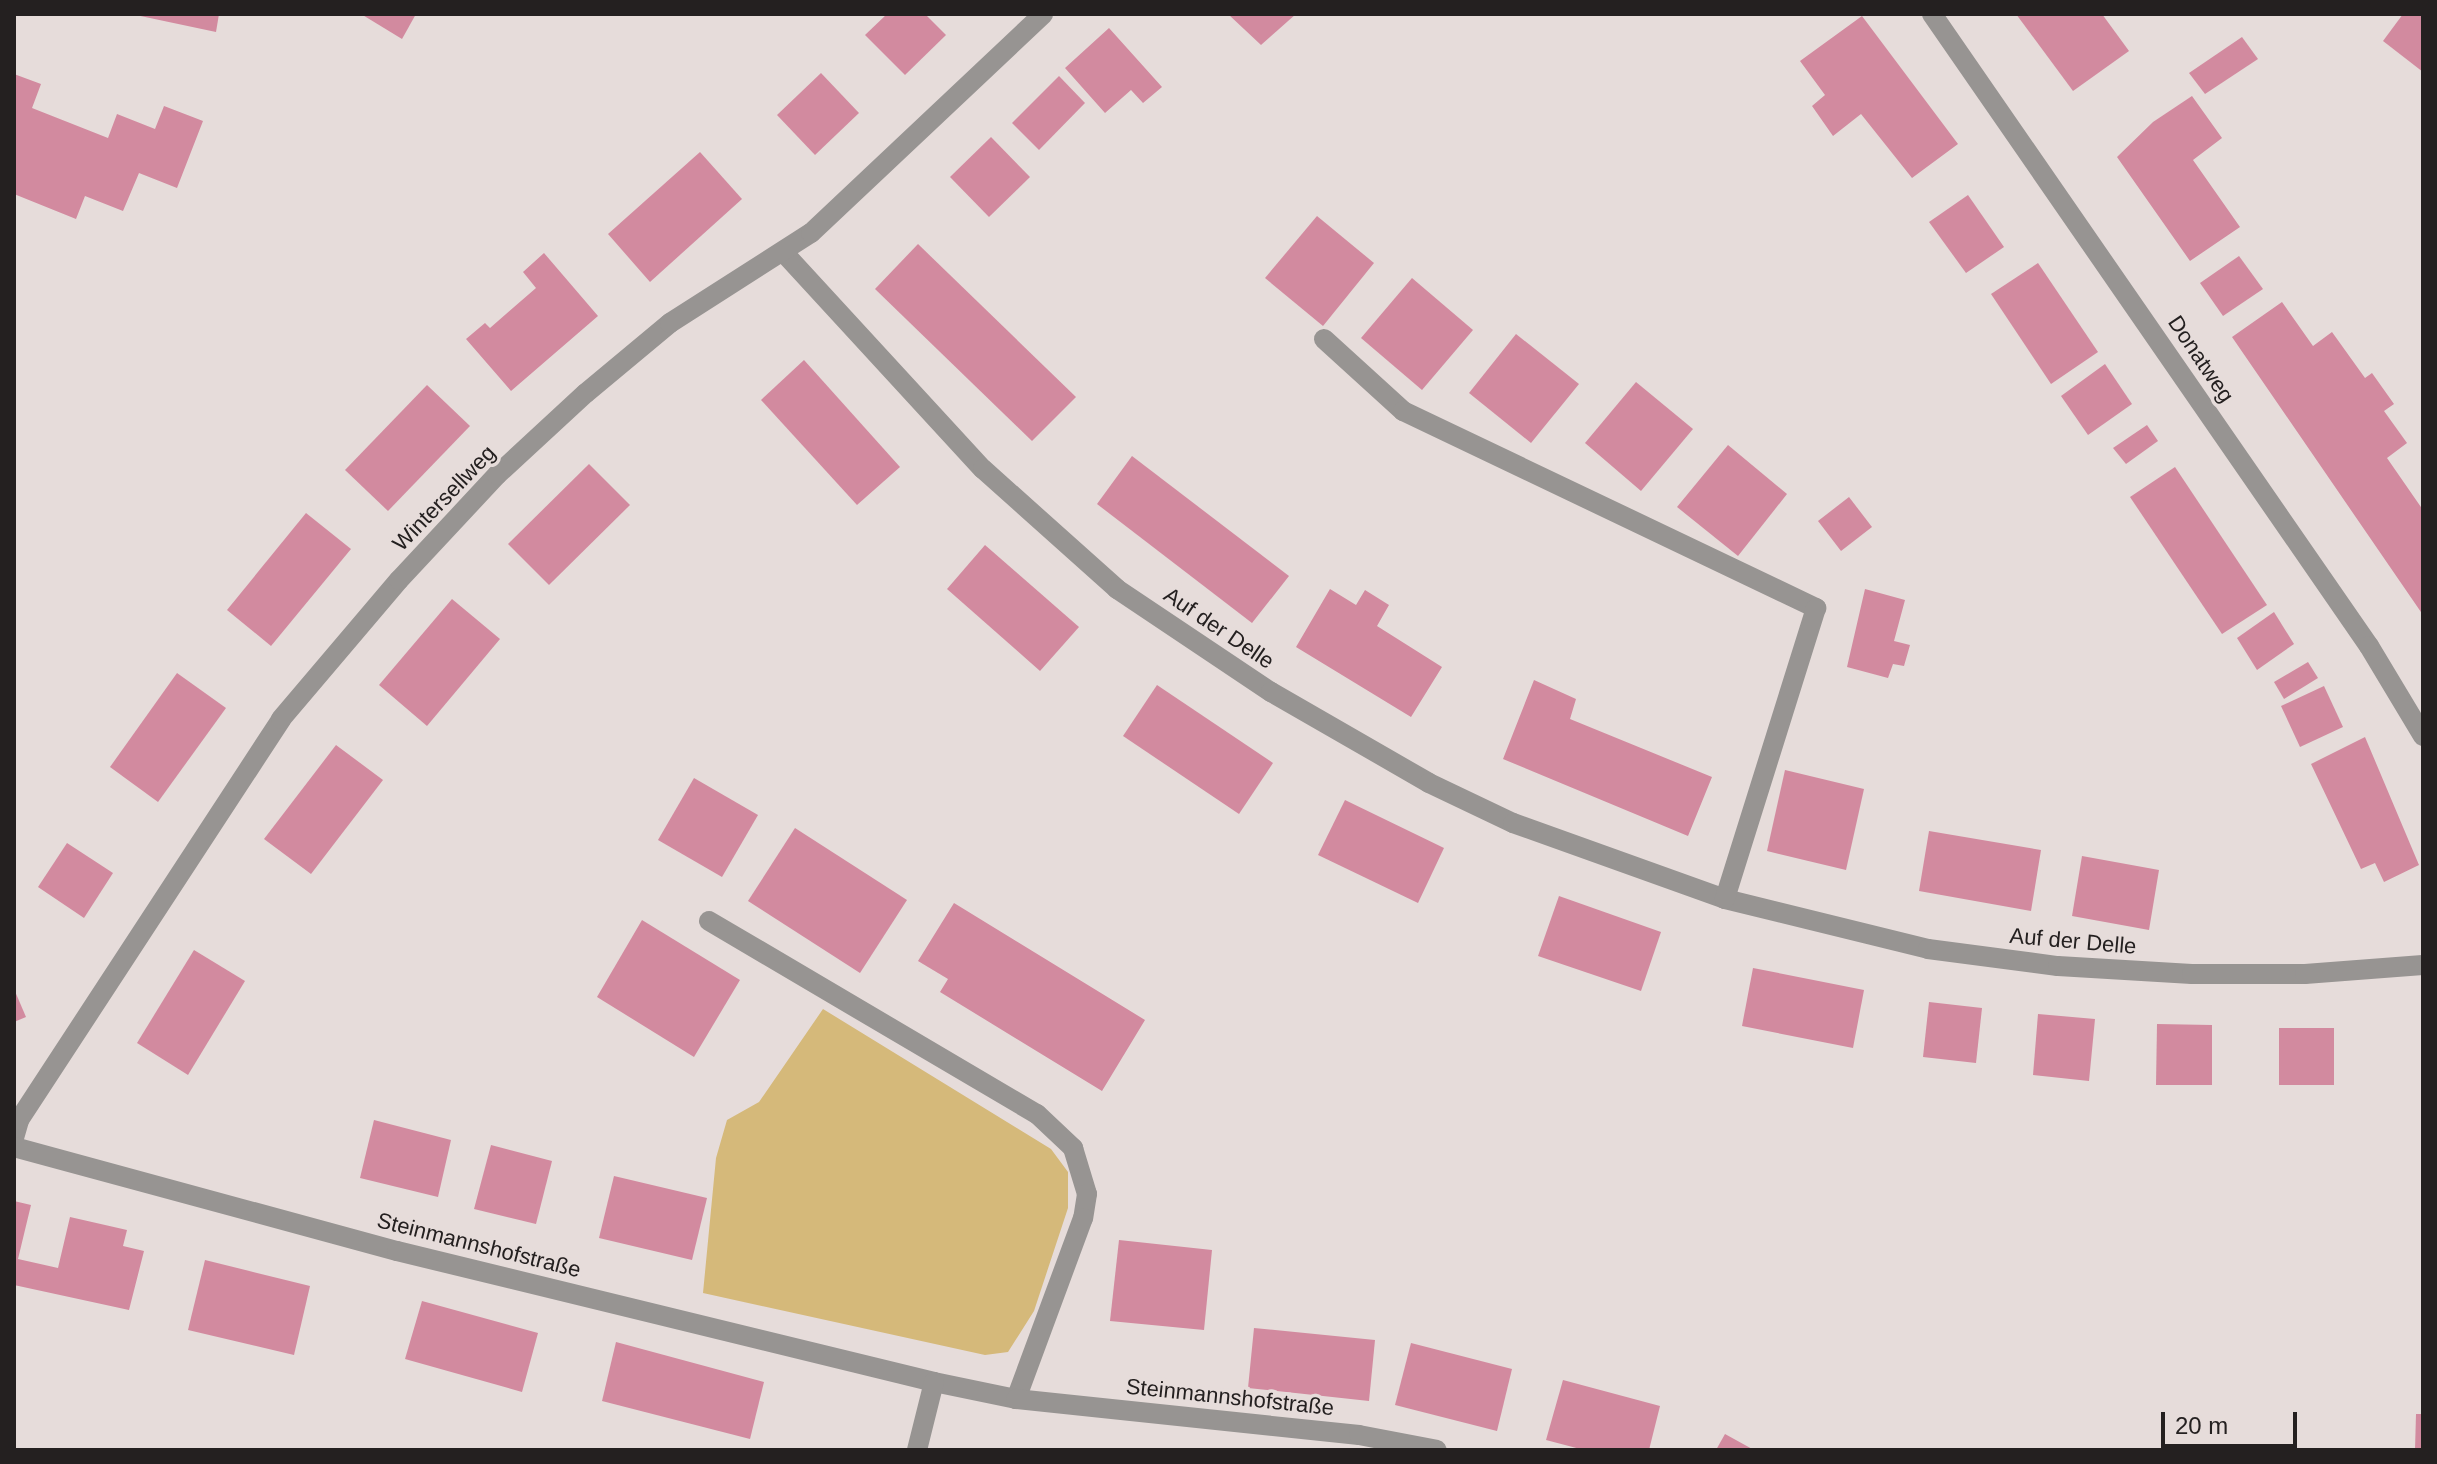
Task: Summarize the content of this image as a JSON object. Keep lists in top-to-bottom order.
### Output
{
  "streets": {
    "street": [
      "Donatweg",
      "Wintersellweg",
      "Auf der Delle",
      "Steinmannshofstraße"
    ]
  },
  "crossings": [
    ["Wintersellweg", "Auf der Delle"]
  ],
  "scale_bar": "20 m"
}
